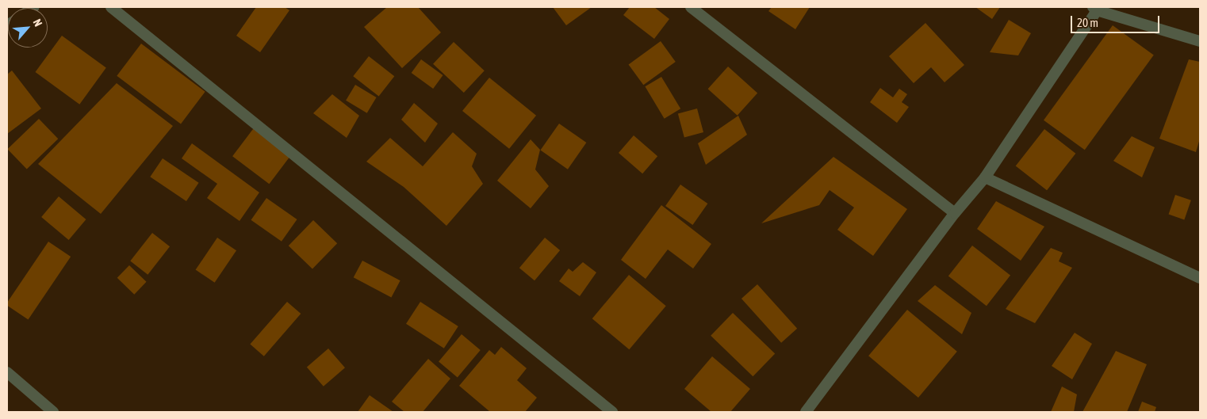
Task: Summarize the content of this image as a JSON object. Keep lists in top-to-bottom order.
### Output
{
  "scale_bar": "20 m",
  "north": "top right"
}
